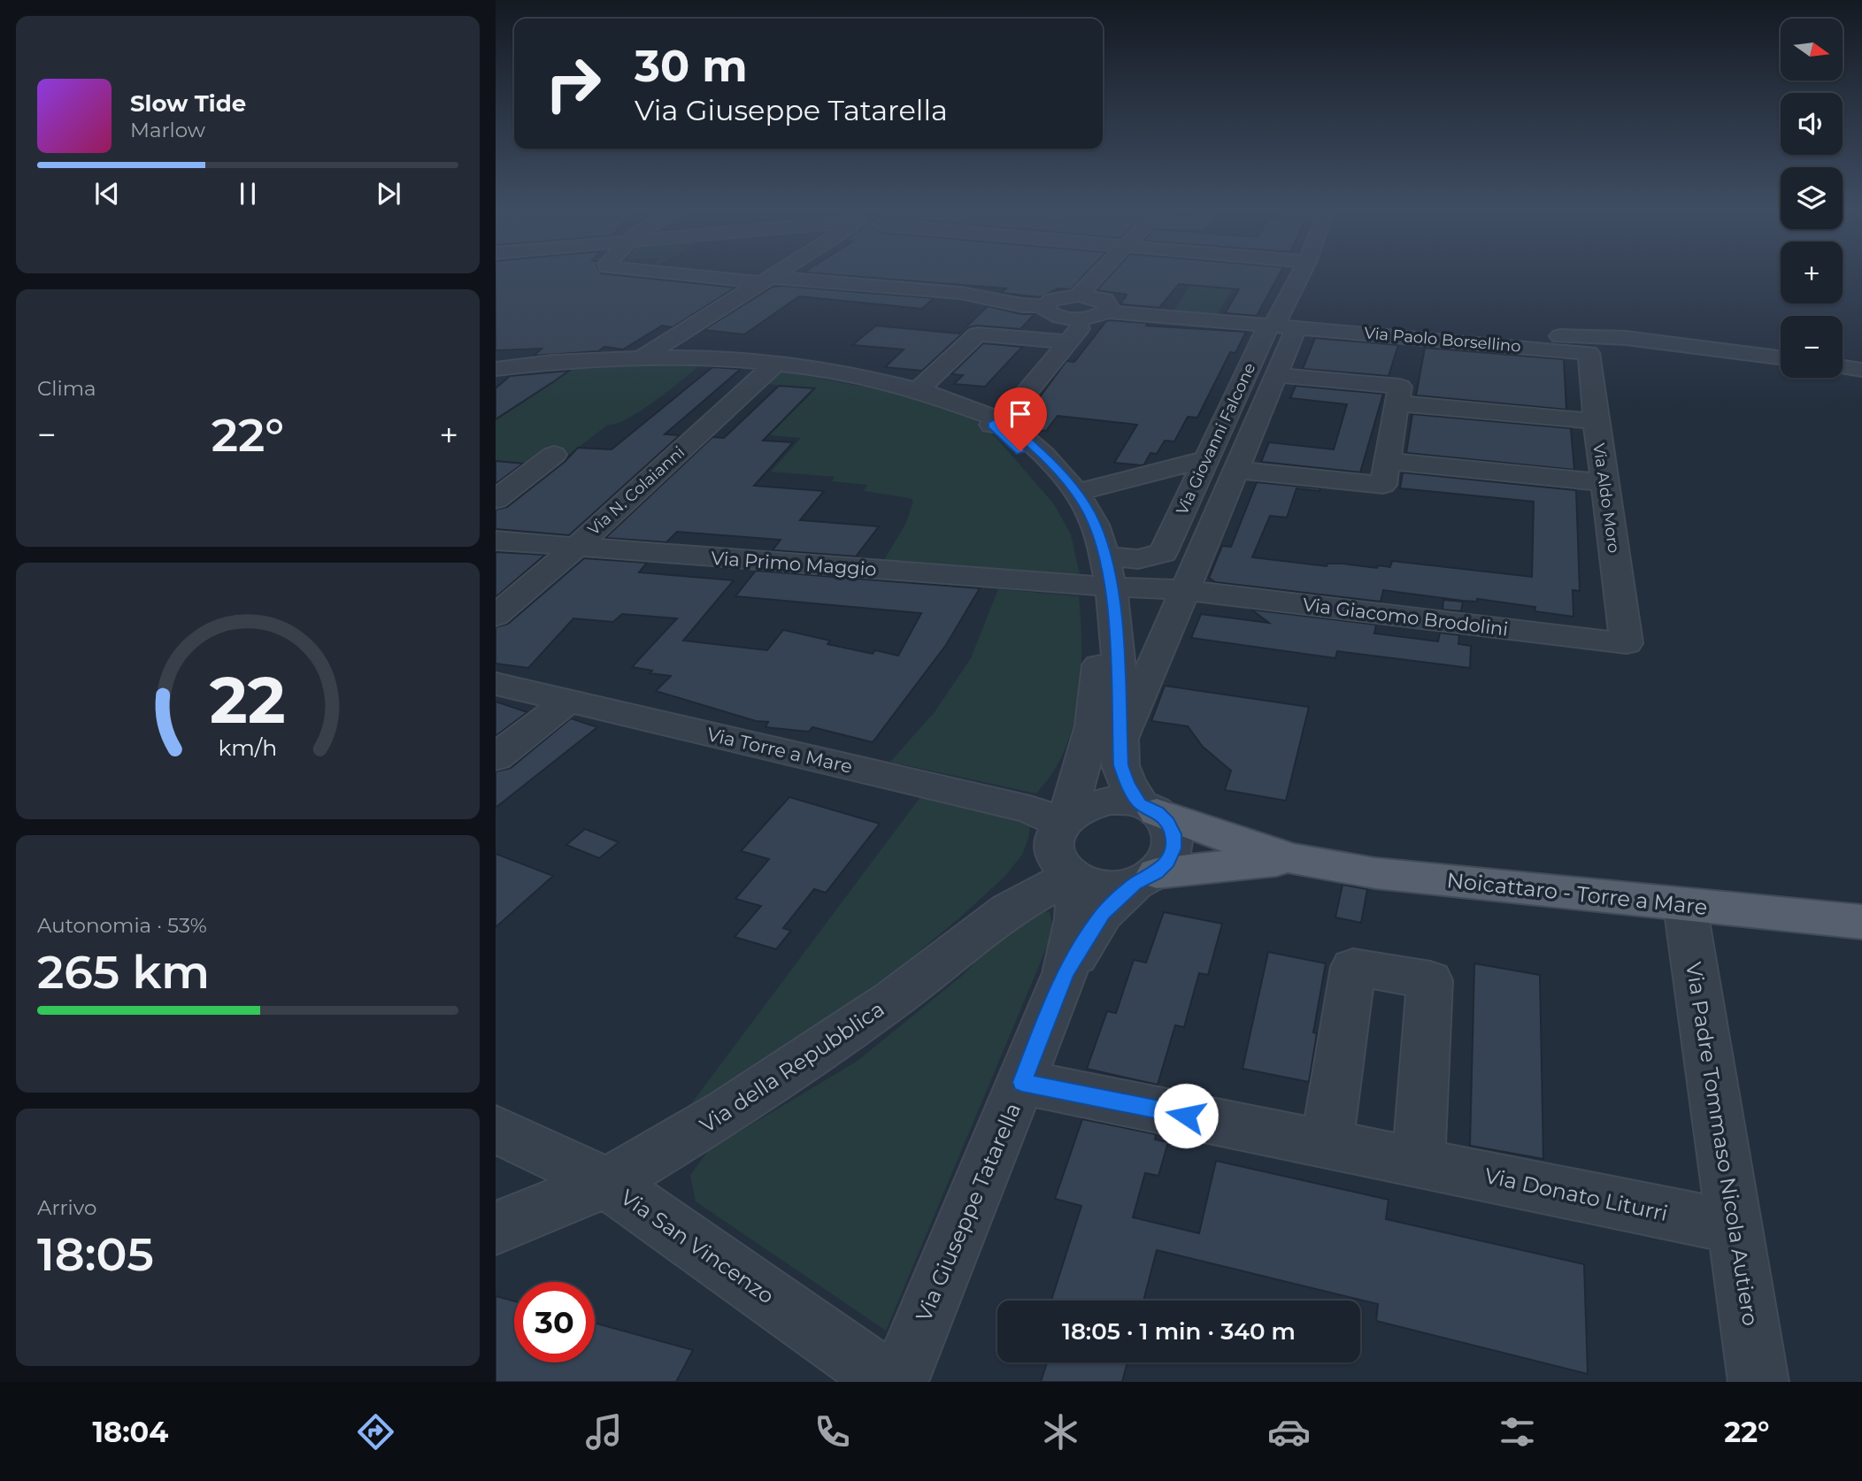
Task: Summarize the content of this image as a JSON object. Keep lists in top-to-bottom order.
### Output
{
  "streets": {
    "main road": ["Noicattaro - Torre a Mare"],
    "street": [
      "Via Paolo Borsellino",
      "Via Giovanni Falcone",
      "Via N. Colaianni",
      "Via Aldo Moro",
      "Via Primo Maggio",
      "Via Giacomo Brodolini",
      "Via Torre a Mare",
      "Via della Repubblica",
      "Via Padre Tommaso Nicola Autiero",
      "Via Donato Liturri",
      "Via Giuseppe Tatarella",
      "Via San Vincenzo"
    ]
  },
  "crossings": [
    ["Via Paolo Borsellino", "Via Giovanni Falcone"],
    ["Via Paolo Borsellino", "Via Aldo Moro"],
    ["Via Giovanni Falcone", "Via Primo Maggio"],
    ["Via Giovanni Falcone", "Via Giacomo Brodolini"],
    ["Via N. Colaianni", "Via Primo Maggio"],
    ["Via Aldo Moro", "Via Giacomo Brodolini"],
    ["Via Primo Maggio", "Via Giacomo Brodolini"],
    ["Via Torre a Mare", "Noicattaro - Torre a Mare"],
    ["Via Torre a Mare", "Via della Repubblica"],
    ["Via Torre a Mare", "Via Giuseppe Tatarella"],
    ["Noicattaro - Torre a Mare", "Via della Repubblica"],
    ["Noicattaro - Torre a Mare", "Via Padre Tommaso Nicola Autiero"],
    ["Noicattaro - Torre a Mare", "Via Giuseppe Tatarella"],
    ["Via della Repubblica", "Via Giuseppe Tatarella"],
    ["Via della Repubblica", "Via San Vincenzo"],
    ["Via Padre Tommaso Nicola Autiero", "Via Donato Liturri"],
    ["Via Donato Liturri", "Via Giuseppe Tatarella"]
  ],
  "north": "right",
  "page": {
    "map_buttons": ["+", "−"],
    "turn": ["30 m", "Via Giuseppe Tatarella"],
    "song": ["Slow Tide", "Marlow"],
    "tile": [
      "Clima",
      ["Autonomia · 53%", "265 km"],
      ["Arrivo", "18:05"]
    ],
    "heat": ["−", "22°", "+"],
    "limit": "30",
    "trip": "18:05 · 1 min · 340 m",
    "tabs": ["18:04", "22°"],
    "gauge": ["22", "km/h"]
  }
}
